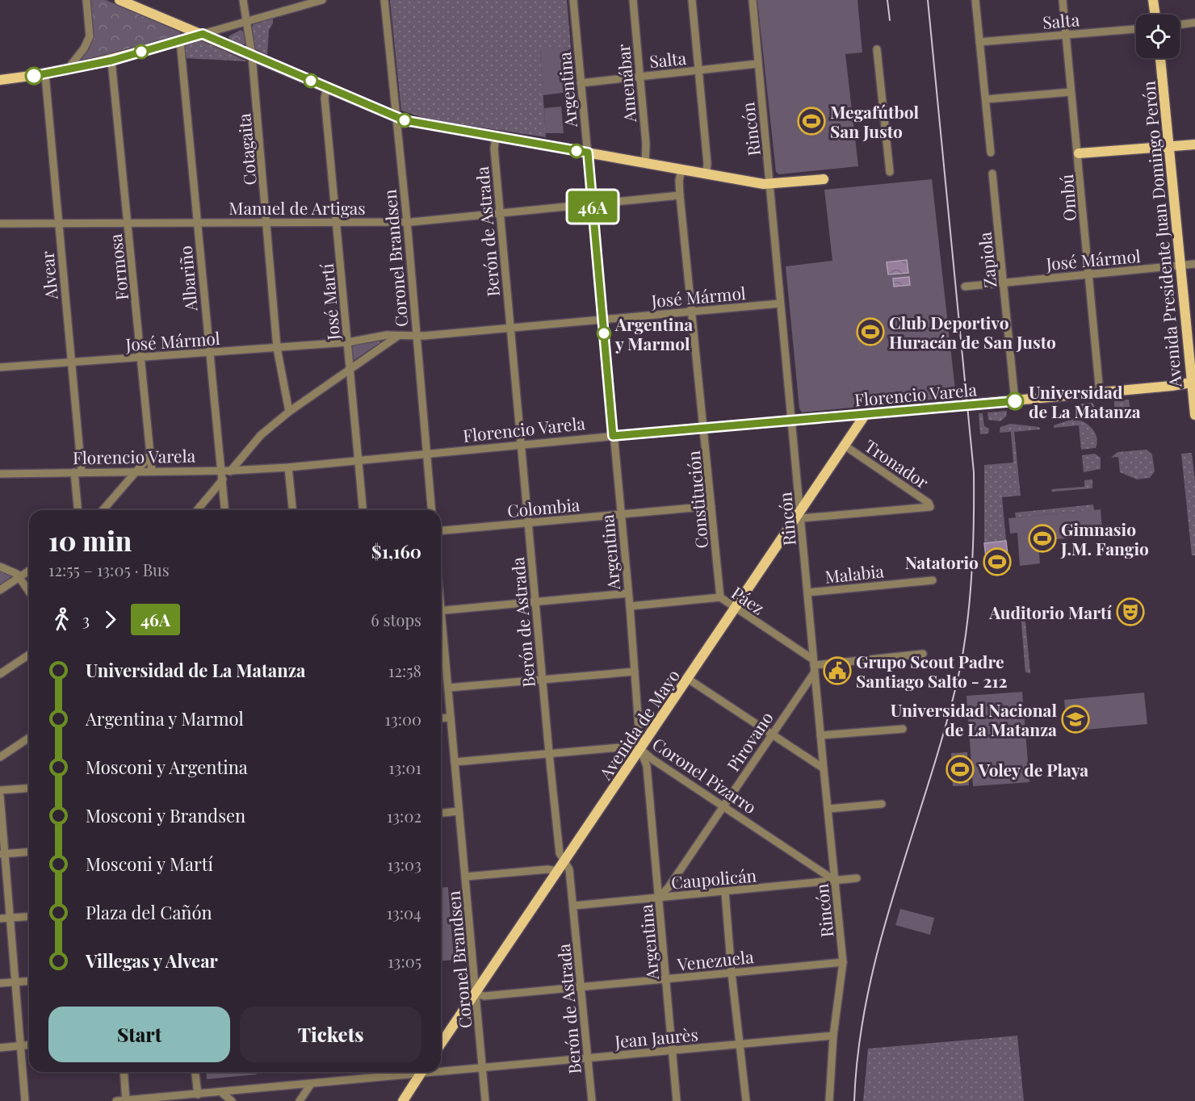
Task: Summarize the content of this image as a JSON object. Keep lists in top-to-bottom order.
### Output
{
  "streets": {
    "main road": ["Avenida Presidente Juan Domingo Perón", "Florencio Varela", "Avenida de Mayo"],
    "street": [
      "Salta",
      "Amenábar",
      "Argentina",
      "Rincón",
      "Cotagaita",
      "Ombú",
      "Manuel de Artigas",
      "Berón de Astrada",
      "Coronel Brandsen",
      "José Mármol",
      "Zapiola",
      "Formosa",
      "Alvear",
      "Albariño",
      "José Martí",
      "Tronador",
      "Constitución",
      "Colombia",
      "Malabia",
      "Páez",
      "Pirovano",
      "Coronel Pizarro",
      "Caupolicán",
      "Venezuela",
      "Jean Jaurès"
    ]
  },
  "crossings": [
    ["Salta", "Amenábar"],
    ["Salta", "Argentina"],
    ["Salta", "Rincón"],
    ["Salta", "Ombú"],
    ["Argentina", "Manuel de Artigas"],
    ["Argentina", "José Mármol"],
    ["Argentina", "Florencio Varela"],
    ["Argentina", "Colombia"],
    ["Argentina", "Páez"],
    ["Argentina", "Avenida de Mayo"],
    ["Argentina", "Pirovano"],
    ["Argentina", "Coronel Pizarro"],
    ["Argentina", "Caupolicán"],
    ["Argentina", "Venezuela"],
    ["Argentina", "Jean Jaurès"],
    ["Rincón", "José Mármol"],
    ["Rincón", "Florencio Varela"],
    ["Rincón", "Tronador"],
    ["Rincón", "Malabia"],
    ["Rincón", "Páez"],
    ["Rincón", "Avenida de Mayo"],
    ["Rincón", "Pirovano"],
    ["Rincón", "Coronel Pizarro"],
    ["Rincón", "Caupolicán"],
    ["Rincón", "Venezuela"],
    ["Rincón", "Jean Jaurès"],
    ["Cotagaita", "Manuel de Artigas"],
    ["Cotagaita", "José Mármol"],
    ["Ombú", "José Mármol"],
    ["Ombú", "Florencio Varela"],
    ["Manuel de Artigas", "Berón de Astrada"],
    ["Manuel de Artigas", "Coronel Brandsen"],
    ["Manuel de Artigas", "Formosa"],
    ["Manuel de Artigas", "Alvear"],
    ["Manuel de Artigas", "Albariño"],
    ["Manuel de Artigas", "José Martí"],
    ["Manuel de Artigas", "Constitución"],
    ["Berón de Astrada", "José Mármol"],
    ["Berón de Astrada", "Florencio Varela"],
    ["Berón de Astrada", "Colombia"],
    ["Berón de Astrada", "Avenida de Mayo"],
    ["Berón de Astrada", "Coronel Pizarro"],
    ["Berón de Astrada", "Caupolicán"],
    ["Berón de Astrada", "Venezuela"],
    ["Berón de Astrada", "Jean Jaurès"],
    ["Avenida Presidente Juan Domingo Perón", "José Mármol"],
    ["Avenida Presidente Juan Domingo Perón", "Florencio Varela"],
    ["Coronel Brandsen", "José Mármol"],
    ["Coronel Brandsen", "Florencio Varela"],
    ["Coronel Brandsen", "Avenida de Mayo"],
    ["Coronel Brandsen", "Coronel Pizarro"],
    ["Coronel Brandsen", "Venezuela"],
    ["Coronel Brandsen", "Jean Jaurès"],
    ["José Mármol", "Zapiola"],
    ["José Mármol", "Formosa"],
    ["José Mármol", "Alvear"],
    ["José Mármol", "Albariño"],
    ["José Mármol", "José Martí"],
    ["José Mármol", "Constitución"],
    ["Zapiola", "Florencio Varela"],
    ["Formosa", "Florencio Varela"],
    ["Alvear", "Florencio Varela"],
    ["Albariño", "Florencio Varela"],
    ["José Martí", "Florencio Varela"],
    ["Florencio Varela", "Constitución"],
    ["Florencio Varela", "Avenida de Mayo"],
    ["Tronador", "Avenida de Mayo"],
    ["Constitución", "Colombia"],
    ["Constitución", "Páez"],
    ["Páez", "Avenida de Mayo"],
    ["Páez", "Pirovano"],
    ["Avenida de Mayo", "Coronel Pizarro"],
    ["Avenida de Mayo", "Venezuela"],
    ["Pirovano", "Coronel Pizarro"],
    ["Pirovano", "Caupolicán"],
    ["Coronel Pizarro", "Caupolicán"]
  ],
  "places": {
    "sports": [
      "Megafútbol San Justo",
      "Club Deportivo Huracán de San Justo",
      "Gimnasio J.M. Fangio",
      "Natatorio",
      "Voley de Playa"
    ],
    "other": ["Argentina y Marmol", "Universidad de La Matanza"],
    "theatre": ["Auditorio Martí"],
    "public building": ["Grupo Scout Padre Santiago Salto - 212"],
    "school or university": ["Universidad Nacional de La Matanza"]
  },
  "lines": ["bus line 46A"],
  "page": {
    "on_map": "46A",
    "heading": ["10 min", "12:55 – 13:05 · Bus", "$1,160"],
    "legs": ["3", "46A", "6 stops"],
    "list": [
      {
        "name": "Universidad de La Matanza",
        "value": "12:58"
      },
      {
        "name": "Argentina y Marmol",
        "value": "13:00"
      },
      {
        "name": "Mosconi y Argentina",
        "value": "13:01"
      },
      {
        "name": "Mosconi y Brandsen",
        "value": "13:02"
      },
      {
        "name": "Mosconi y Martí",
        "value": "13:03"
      },
      {
        "name": "Plaza del Cañón",
        "value": "13:04"
      },
      {
        "name": "Villegas y Alvear",
        "value": "13:05"
      }
    ],
    "buttons": ["Start", "Tickets"]
  }
}
